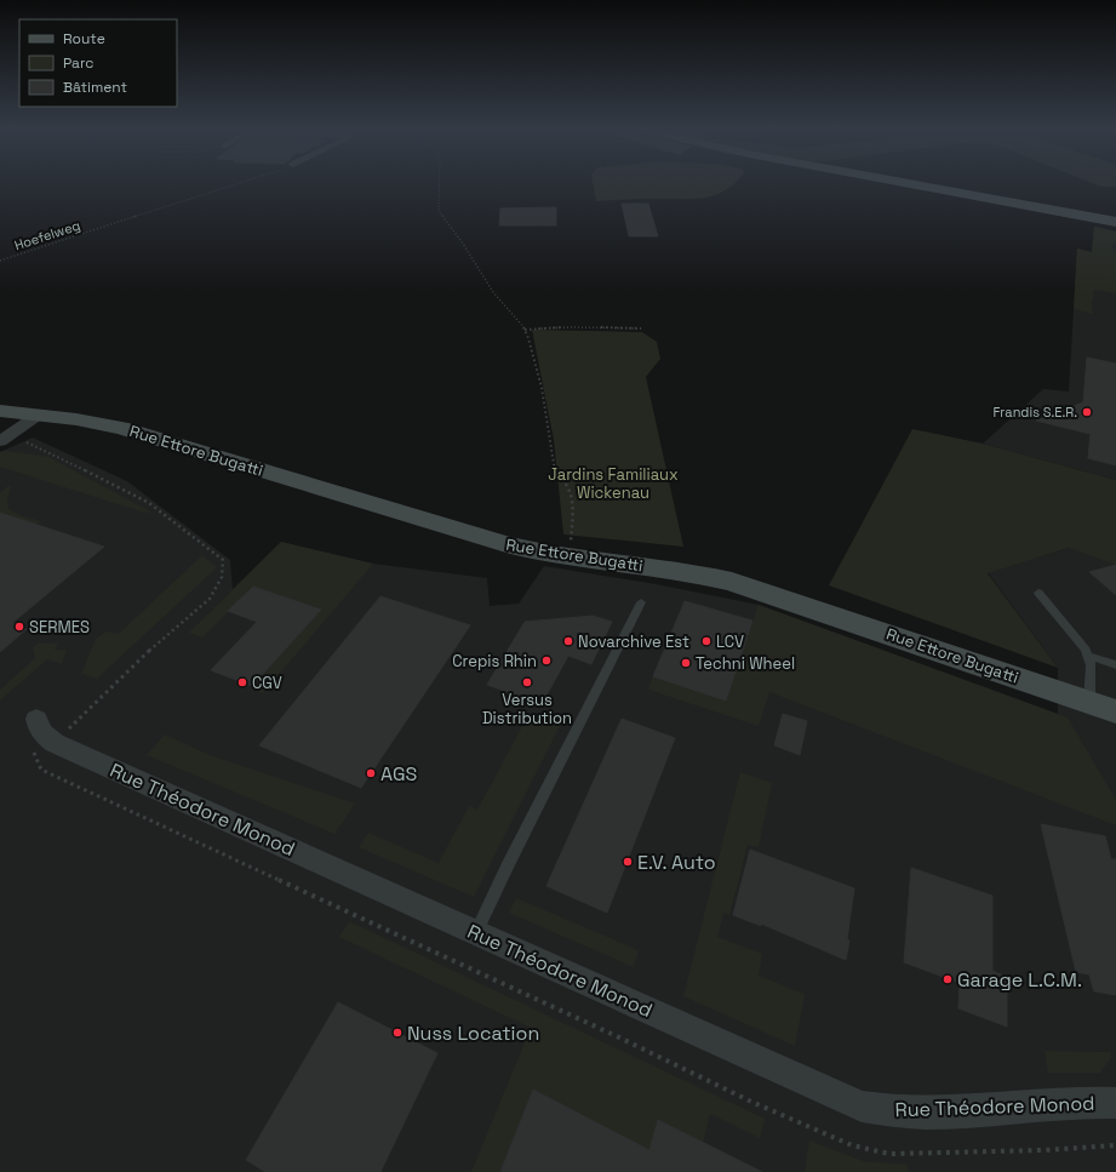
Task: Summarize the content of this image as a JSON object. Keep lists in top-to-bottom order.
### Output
{
  "streets": {
    "main road": ["Rue Ettore Bugatti"],
    "street": ["Rue Théodore Monod"],
    "path": ["Hoefelweg"]
  },
  "parks": ["Jardins Familiaux Wickenau"],
  "places": [
    "Frandis S.E.R.",
    "SERMES",
    "Novarchive Est",
    "LCV",
    "Crepis Rhin",
    "Techni Wheel",
    "CGV",
    "Versus Distribution",
    "AGS",
    "E.V. Auto",
    "Garage L.C.M.",
    "Nuss Location"
  ],
  "legend": ["Route", "Parc", "Bâtiment"]
}
